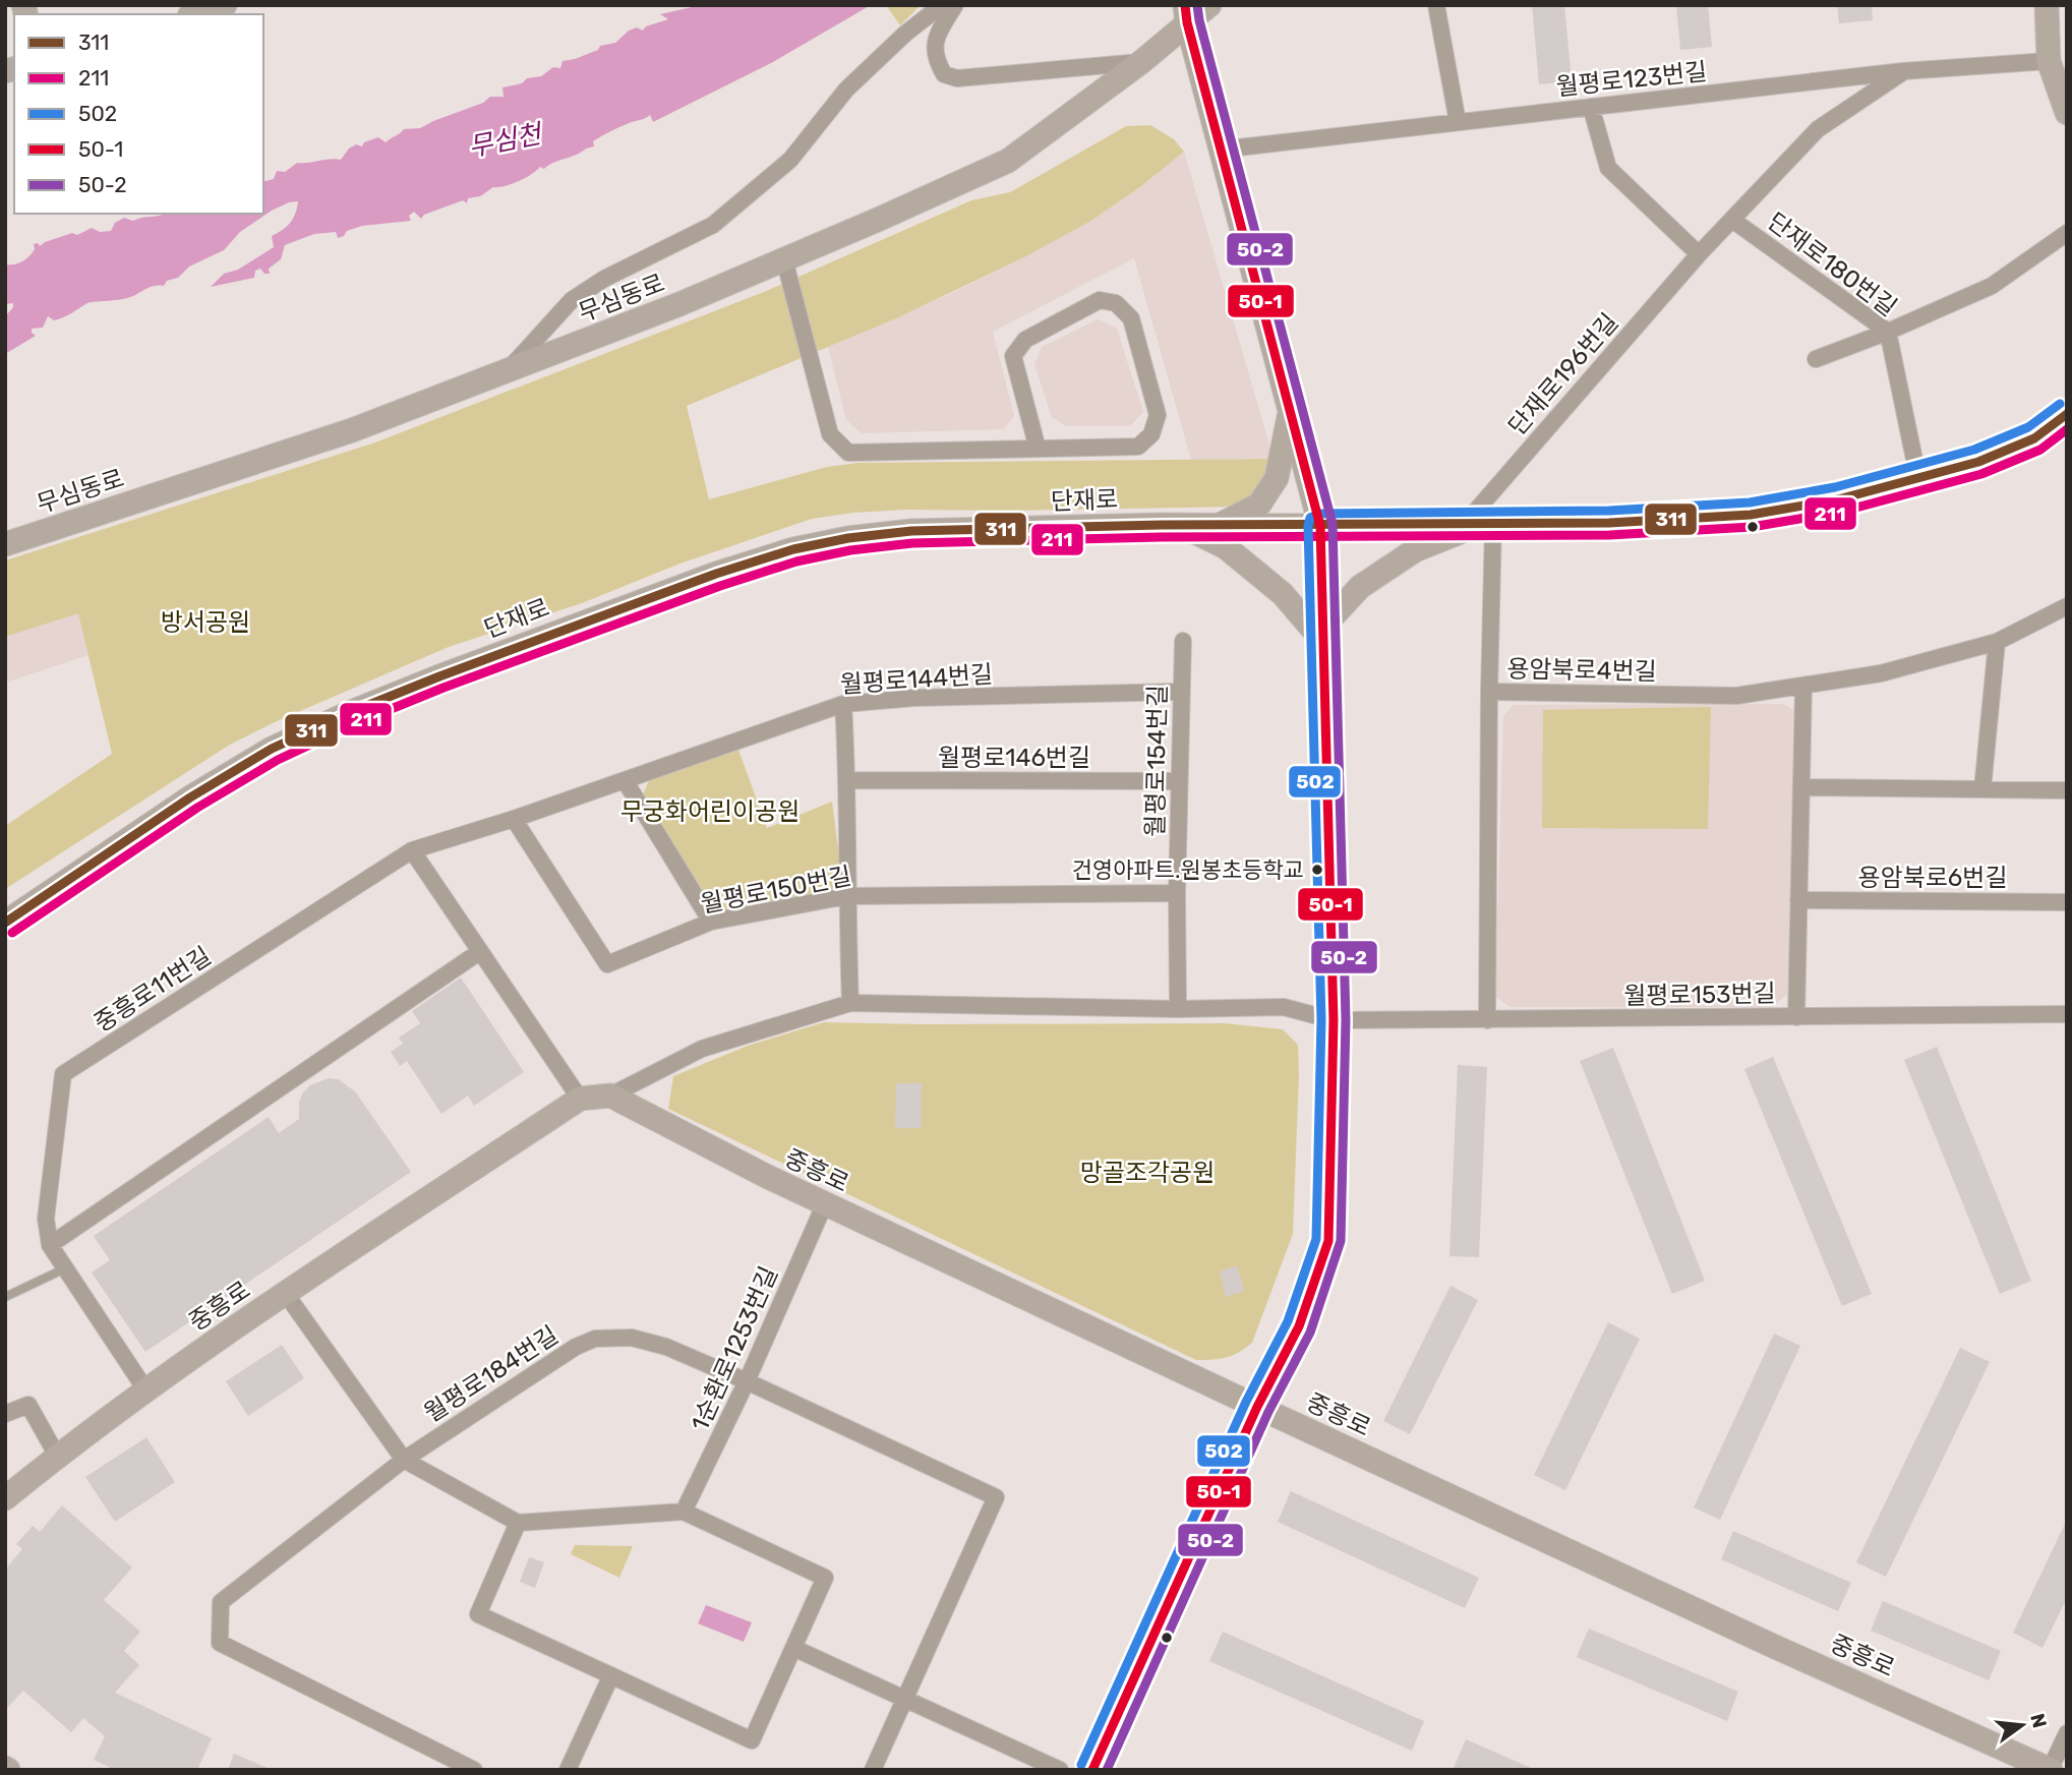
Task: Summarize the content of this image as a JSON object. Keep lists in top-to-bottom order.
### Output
{
  "streets": {
    "street": [
      "월평로123번길",
      "단재로180번길",
      "무심동로",
      "단재로196번길",
      "단재로",
      "용암북로4번길",
      "월평로144번길",
      "월평로146번길",
      "월평로154번길",
      "용암북로6번길",
      "월평로150번길",
      "중흥로11번길",
      "월평로153번길",
      "중흥로",
      "1순환로1253번길",
      "월평로184번길"
    ]
  },
  "crossings": [
    ["월평로123번길", "단재로196번길"],
    ["단재로180번길", "단재로196번길"],
    ["단재로180번길", "단재로"],
    ["단재로196번길", "단재로"],
    ["용암북로4번길", "월평로153번길"],
    ["월평로144번길", "월평로154번길"],
    ["월평로144번길", "월평로150번길"],
    ["월평로144번길", "중흥로11번길"],
    ["월평로146번길", "월평로154번길"],
    ["월평로154번길", "월평로150번길"],
    ["월평로154번길", "월평로153번길"],
    ["중흥로11번길", "중흥로"],
    ["월평로153번길", "중흥로"],
    ["중흥로", "1순환로1253번길"],
    ["1순환로1253번길", "월평로184번길"]
  ],
  "water": ["무심천"],
  "parks": ["방서공원", "무궁화어린이공원", "망골조각공원"],
  "places": ["건영아파트.원봉초등학교"],
  "lines": [
    "transit line 50-1",
    "transit line 50-2",
    "transit line 502",
    "transit line 311",
    "transit line 211"
  ],
  "legend": [
    "311",
    "211",
    "502",
    "50-1",
    "50-2"
  ],
  "north": "right"
}
